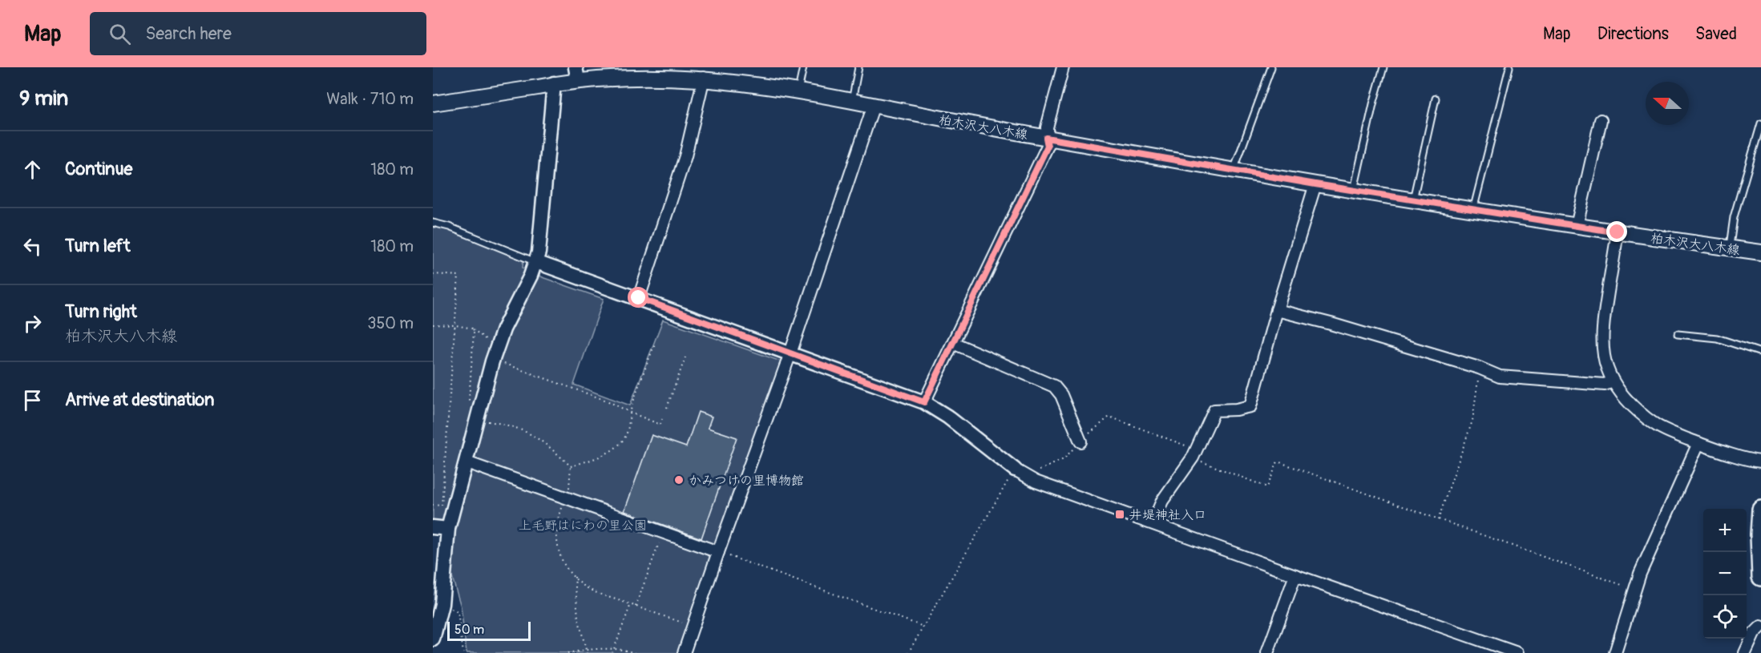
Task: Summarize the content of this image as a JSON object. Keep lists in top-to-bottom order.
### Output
{
  "streets": {
    "main road": ["柏木沢大八木線"]
  },
  "parks": ["上毛野はにわの里公園"],
  "places": {
    "other": ["かみつけの里博物館"],
    "transit": ["井堤神社入口"]
  },
  "scale_bar": "50 m",
  "north": "left",
  "page": {
    "header": "Map",
    "search": "Search here",
    "nav": ["Map", "Directions", "Saved"],
    "heading": ["9 min", "Walk · 710 m"],
    "list": [
      ["Continue", "180 m"],
      ["Turn left", "180 m"],
      ["Turn right", "柏木沢大八木線", "350 m"],
      "Arrive at destination"
    ],
    "map_buttons": ["+", "−"],
    "scale": "50 m"
  }
}
